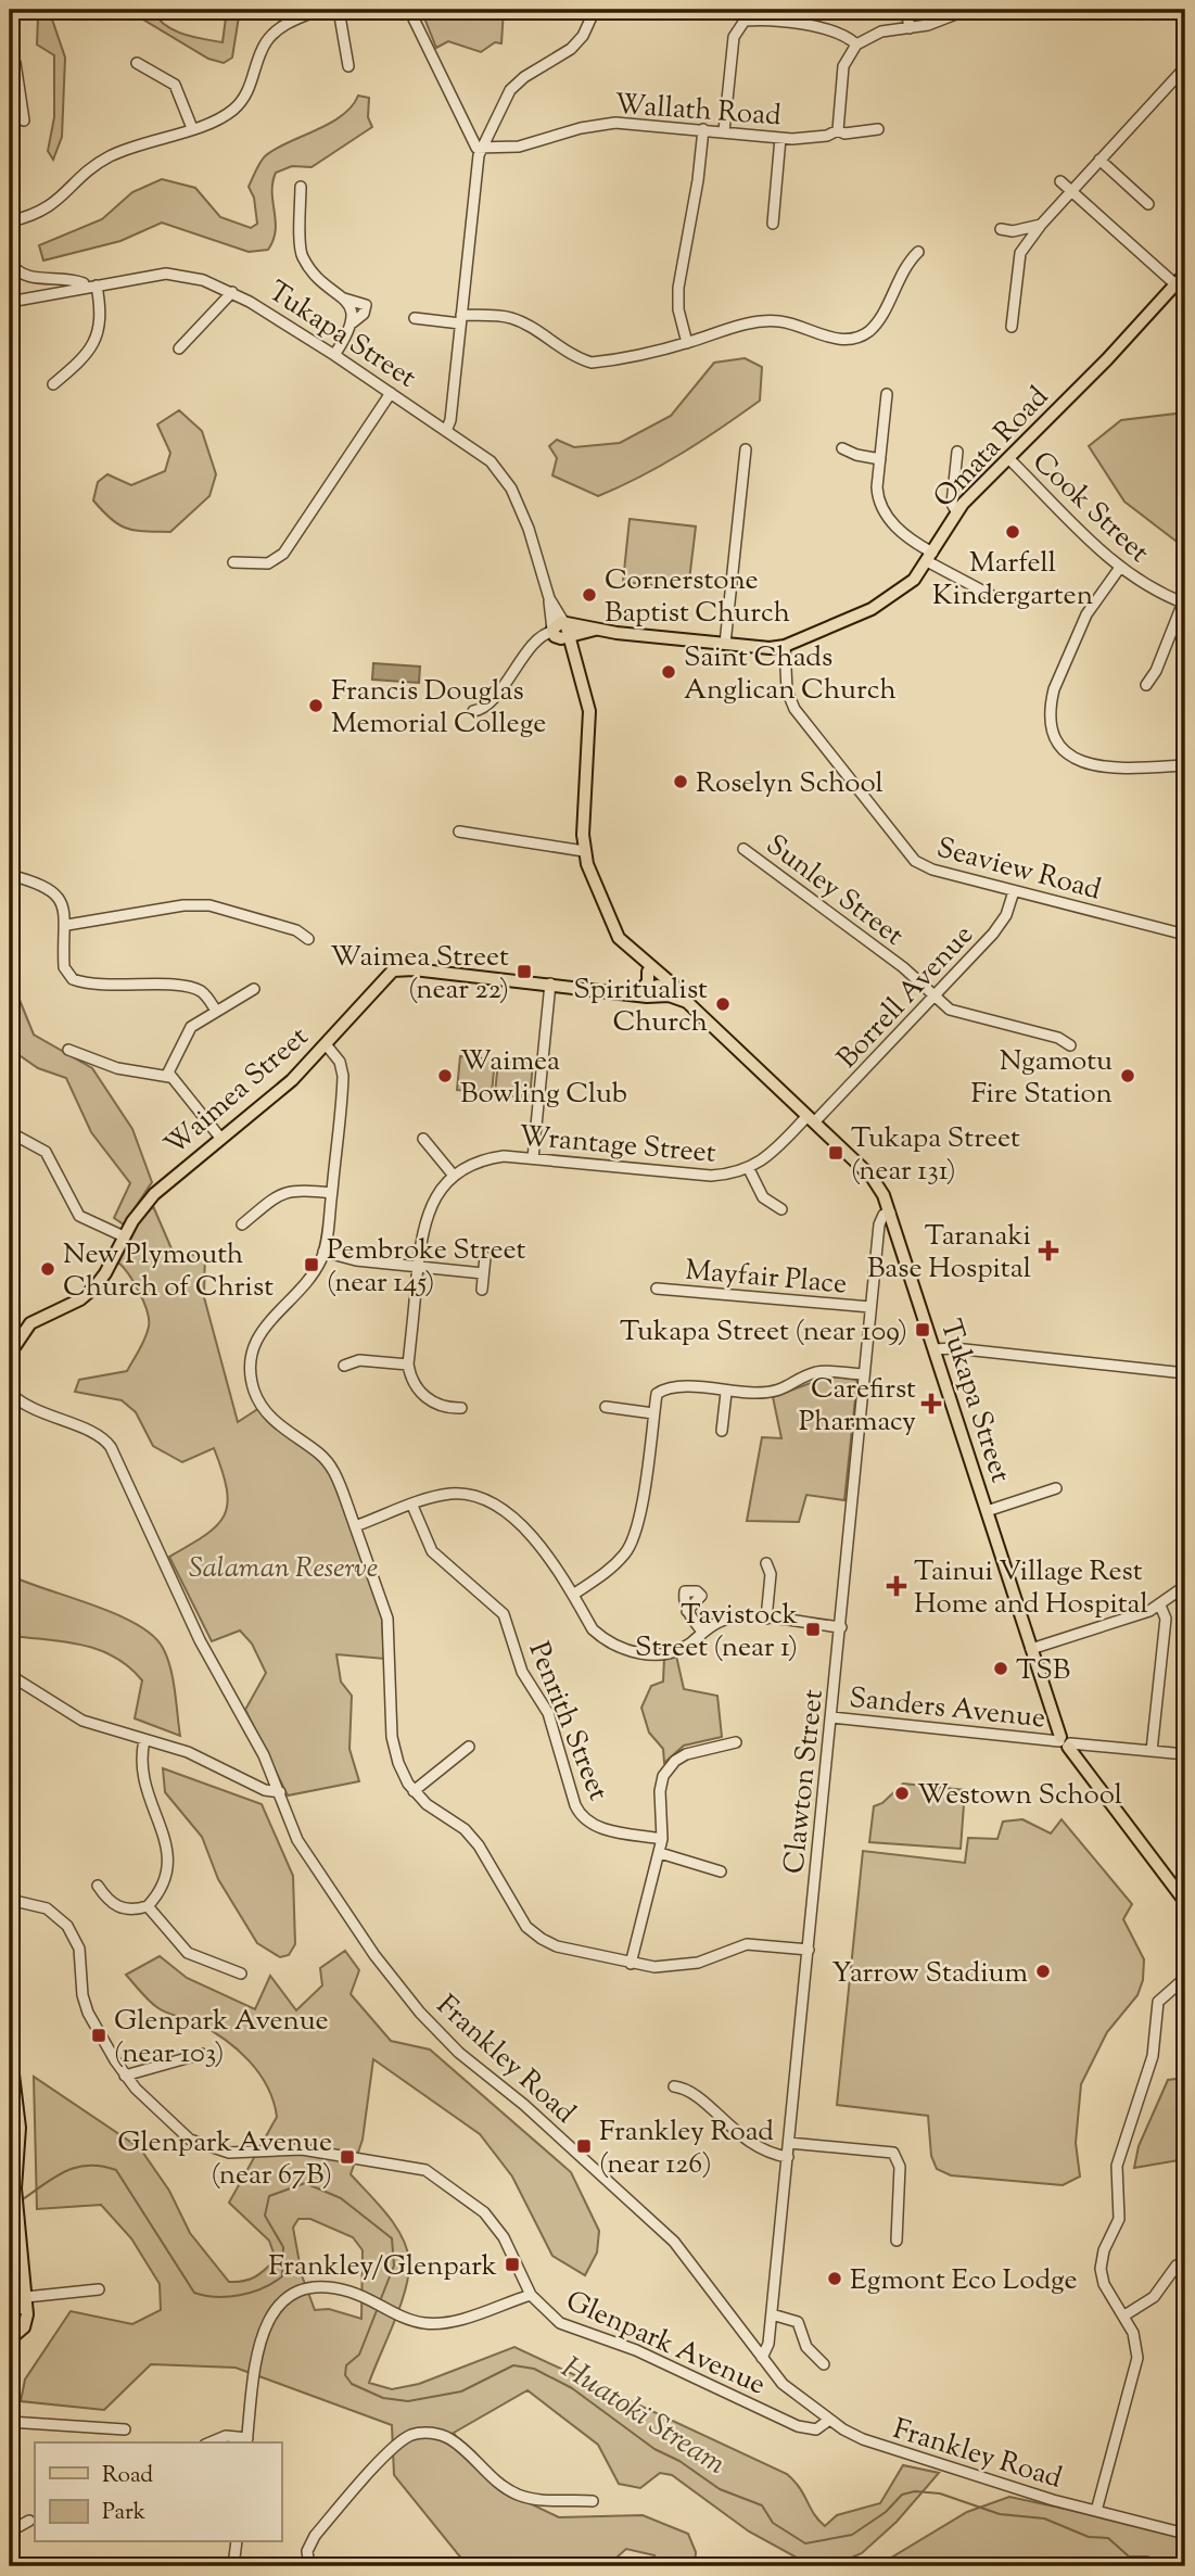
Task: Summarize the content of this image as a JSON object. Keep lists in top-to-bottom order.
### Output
{
  "streets": {
    "main road": ["Tukapa Street", "Omata Road", "Waimea Street"],
    "street": [
      "Wallath Road",
      "Cook Street",
      "Seaview Road",
      "Sunley Street",
      "Borrell Avenue",
      "Wrantage Street",
      "Mayfair Place",
      "Sanders Avenue",
      "Penrith Street",
      "Clawton Street",
      "Frankley Road",
      "Glenpark Avenue"
    ]
  },
  "crossings": [
    ["Tukapa Street", "Omata Road"],
    ["Tukapa Street", "Borrell Avenue"],
    ["Tukapa Street", "Waimea Street"],
    ["Tukapa Street", "Wrantage Street"],
    ["Tukapa Street", "Sanders Avenue"],
    ["Tukapa Street", "Clawton Street"],
    ["Omata Road", "Cook Street"],
    ["Omata Road", "Seaview Road"],
    ["Seaview Road", "Borrell Avenue"],
    ["Sunley Street", "Borrell Avenue"],
    ["Borrell Avenue", "Wrantage Street"],
    ["Mayfair Place", "Clawton Street"],
    ["Sanders Avenue", "Clawton Street"],
    ["Clawton Street", "Frankley Road"],
    ["Frankley Road", "Glenpark Avenue"]
  ],
  "water": ["Huatoki Stream"],
  "parks": ["Salaman Reserve"],
  "places": {
    "other": [
      "Marfell Kindergarten",
      "Cornerstone Baptist Church",
      "Saint Chads Anglican Church",
      "Francis Douglas Memorial College",
      "Roselyn School",
      "Spiritualist Church",
      "Waimea Bowling Club",
      "Ngamotu Fire Station",
      "New Plymouth Church of Christ",
      "TSB",
      "Westown School",
      "Yarrow Stadium",
      "Egmont Eco Lodge"
    ],
    "transit": [
      "Waimea Street (near 22)",
      "Tukapa Street (near 131)",
      "Pembroke Street (near 145)",
      "Tukapa Street (near 109)",
      "Tavistock Street (near 1)",
      "Glenpark Avenue (near 103)",
      "Frankley Road (near 126)",
      "Glenpark Avenue (near 67B)",
      "Frankley/Glenpark"
    ],
    "health": ["Taranaki Base Hospital", "Carefirst Pharmacy", "Tainui Village Rest Home and Hospital"]
  },
  "legend": ["Road", "Park"]
}
